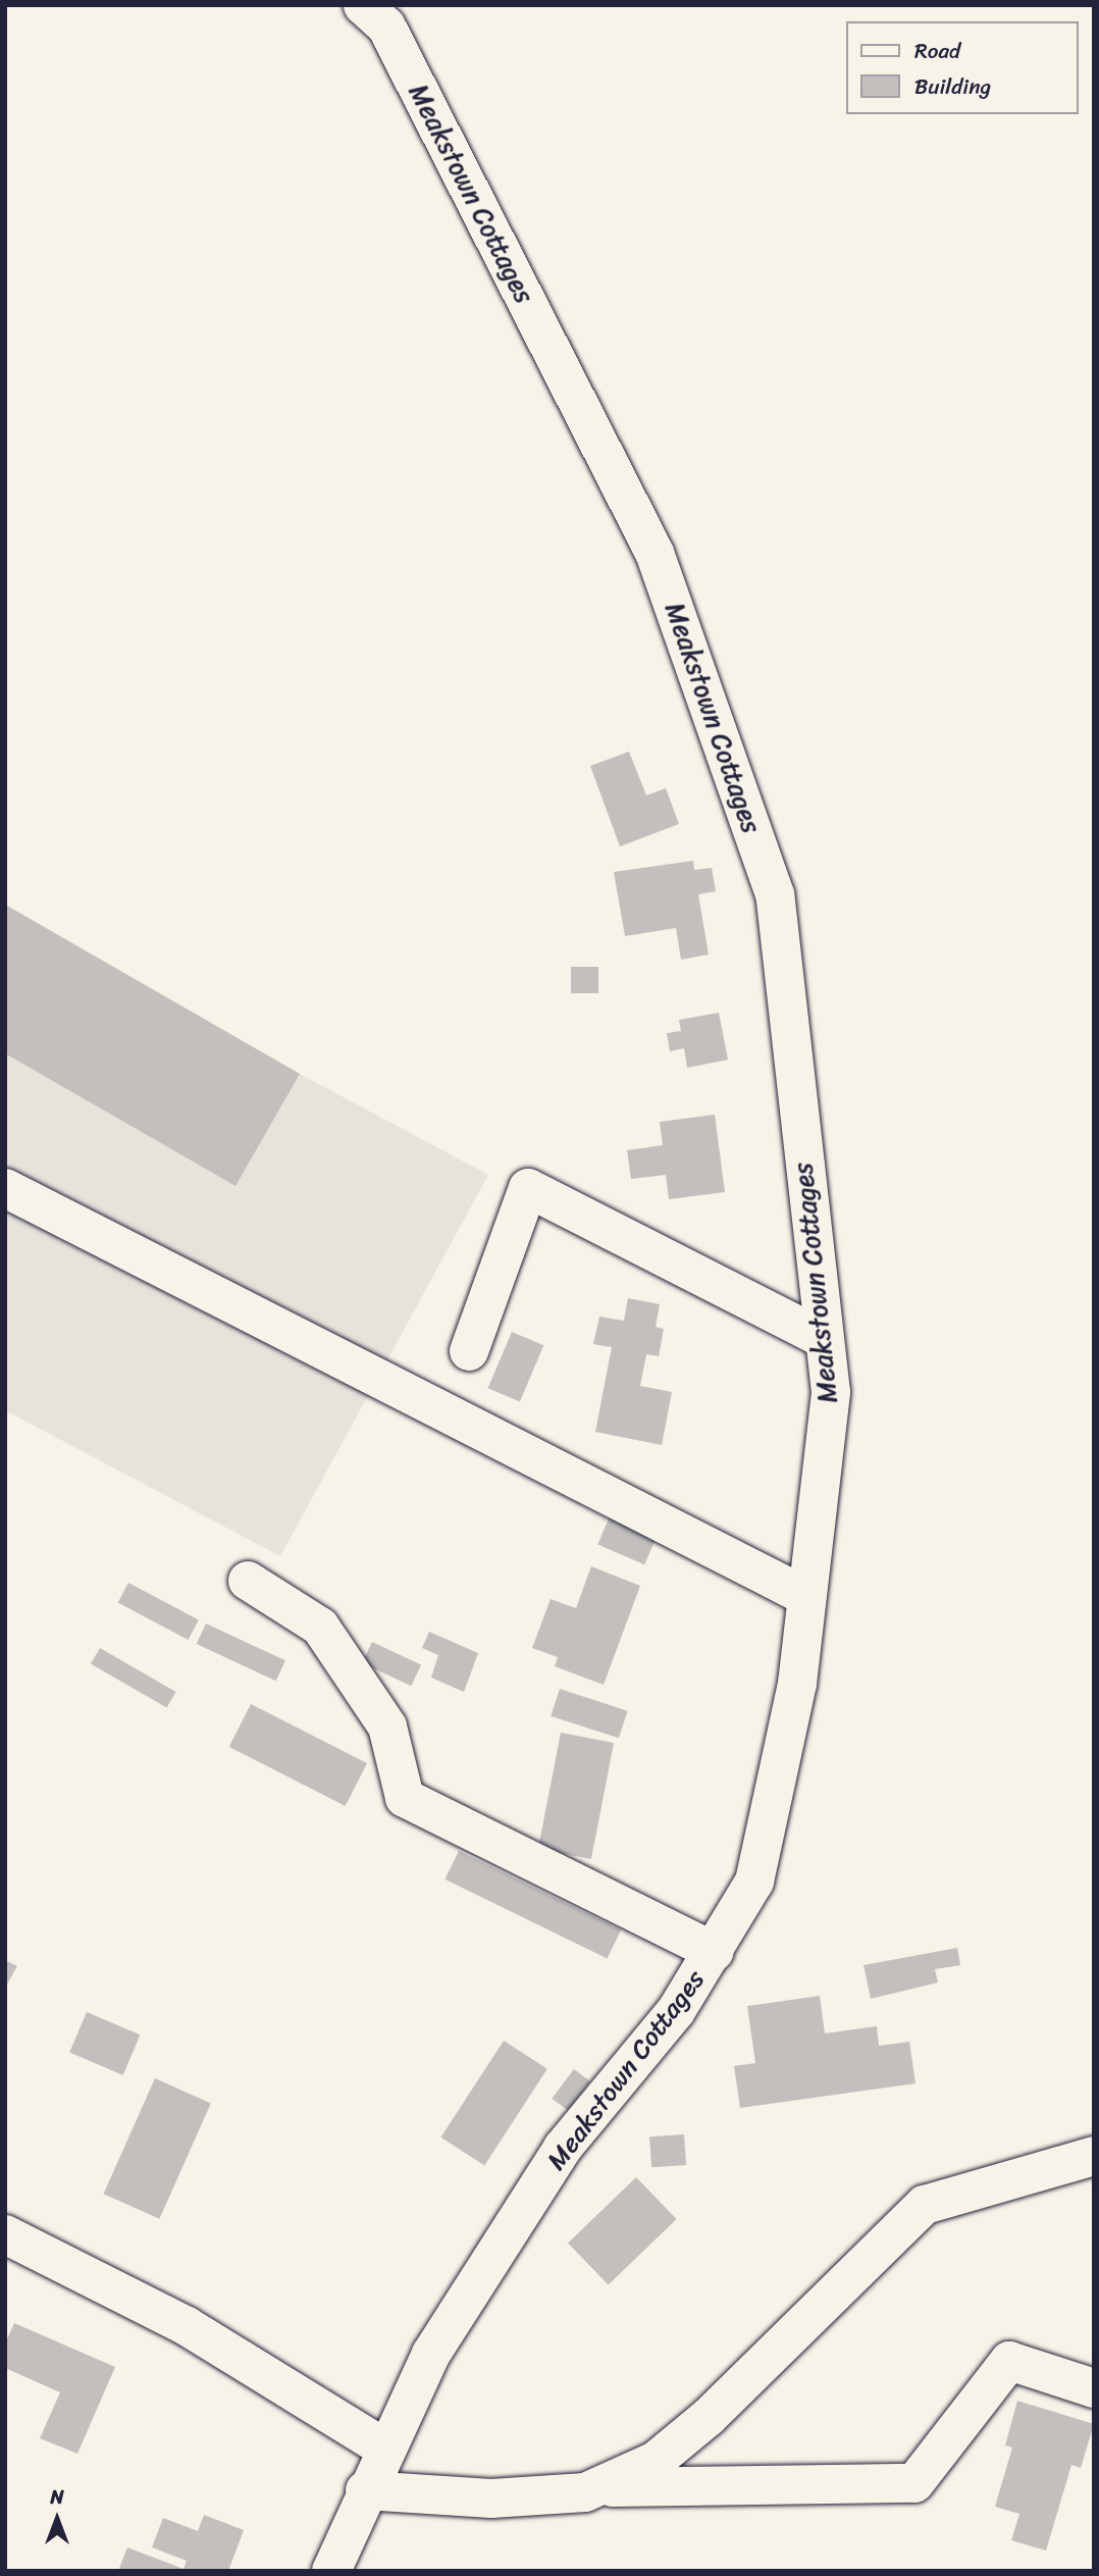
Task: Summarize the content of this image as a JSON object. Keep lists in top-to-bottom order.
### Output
{
  "streets": {
    "street": ["Meakstown Cottages"]
  },
  "legend": ["Road", "Building"],
  "north": "top"
}
